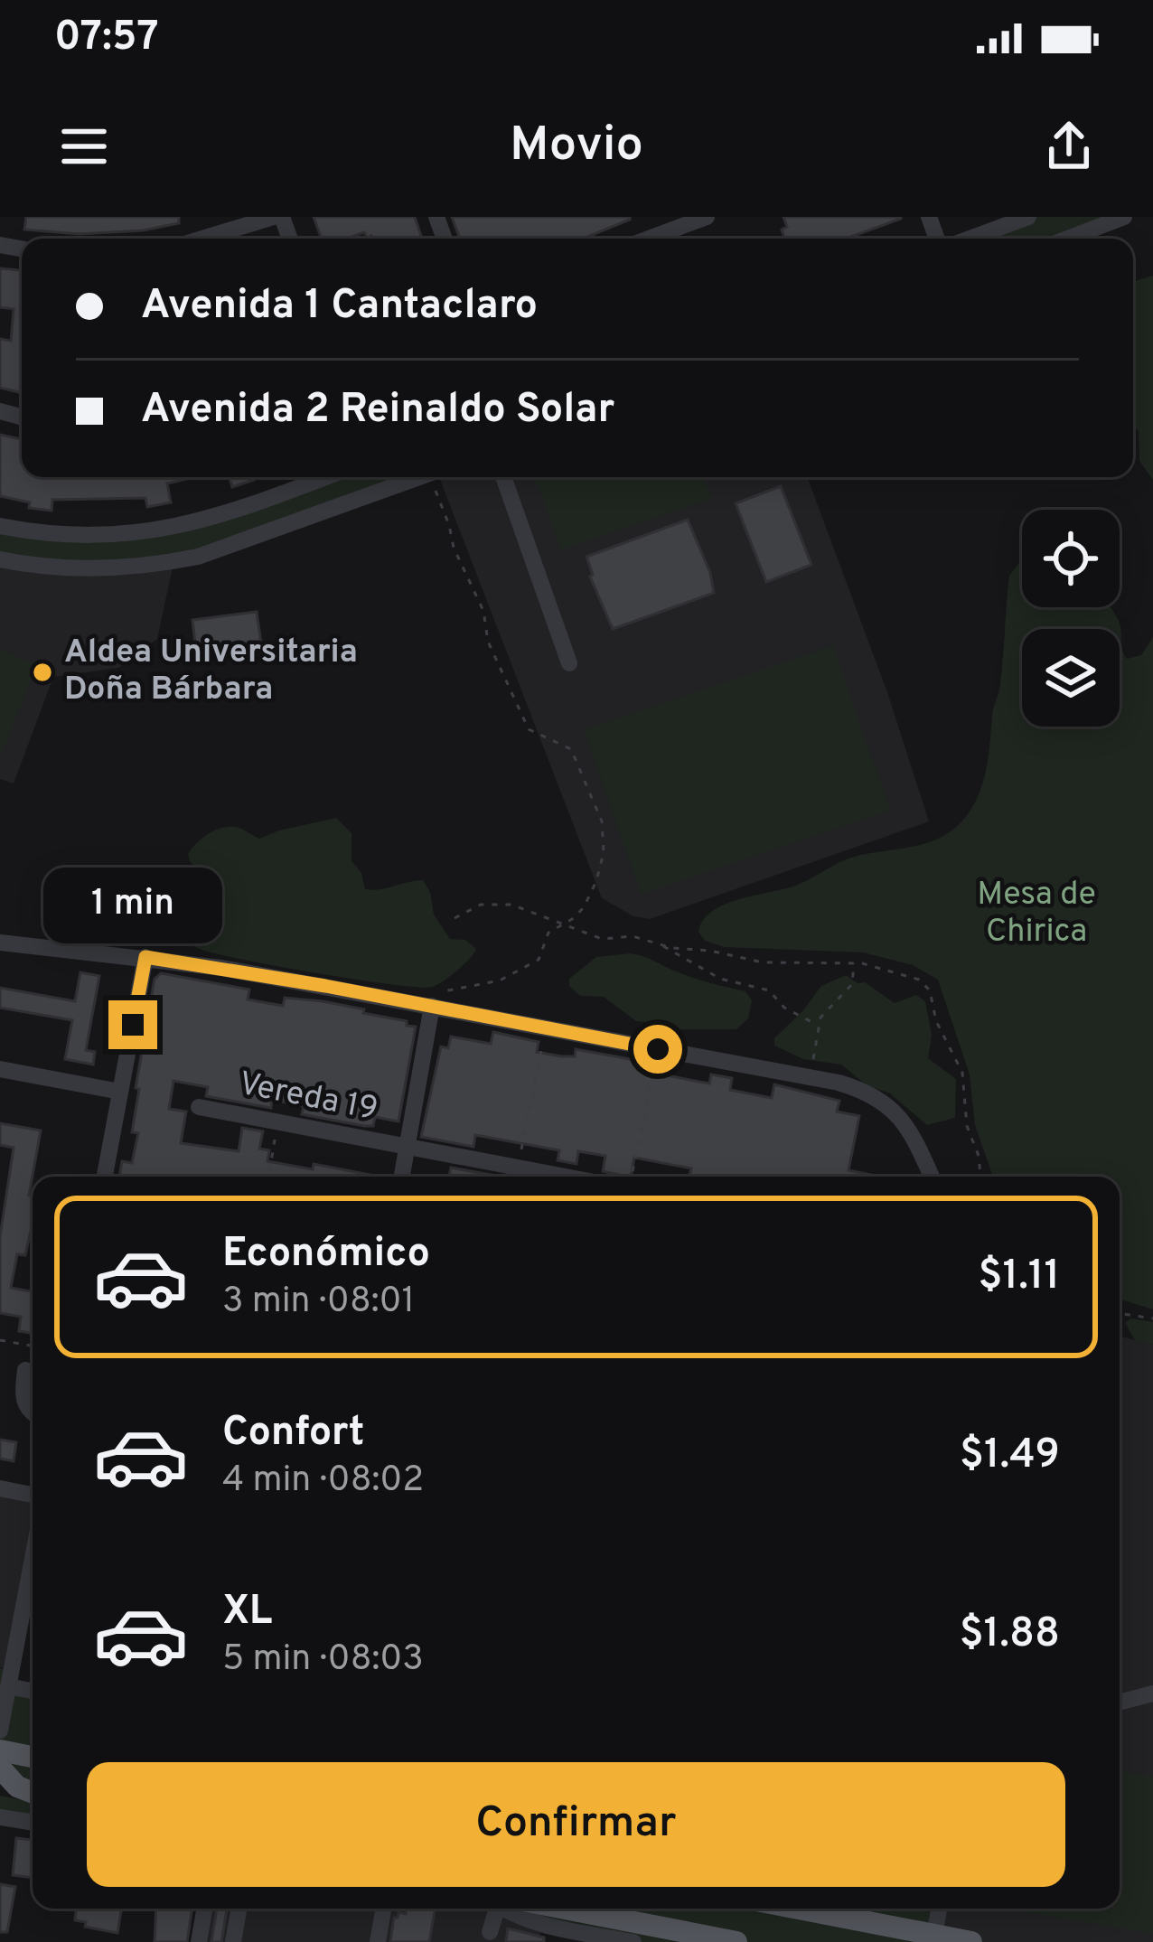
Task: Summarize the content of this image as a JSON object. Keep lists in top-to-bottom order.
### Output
{
  "streets": {
    "street": ["Vereda 19"]
  },
  "parks": ["Mesa de Chirica"],
  "places": ["Aldea Universitaria Doña Bárbara"],
  "page": {
    "status": "07:57",
    "header": "Movio",
    "banner": ["Avenida 1 Cantaclaro", "Avenida 2 Reinaldo Solar"],
    "bubble": "1 min",
    "list": [
      {
        "name": "Económico",
        "note": "3 min · 08:01",
        "value": "$1.11"
      },
      {
        "name": "Confort",
        "note": "4 min · 08:02",
        "value": "$1.49"
      },
      {
        "name": "XL",
        "note": "5 min · 08:03",
        "value": "$1.88"
      }
    ],
    "buttons": "Confirmar"
  }
}
